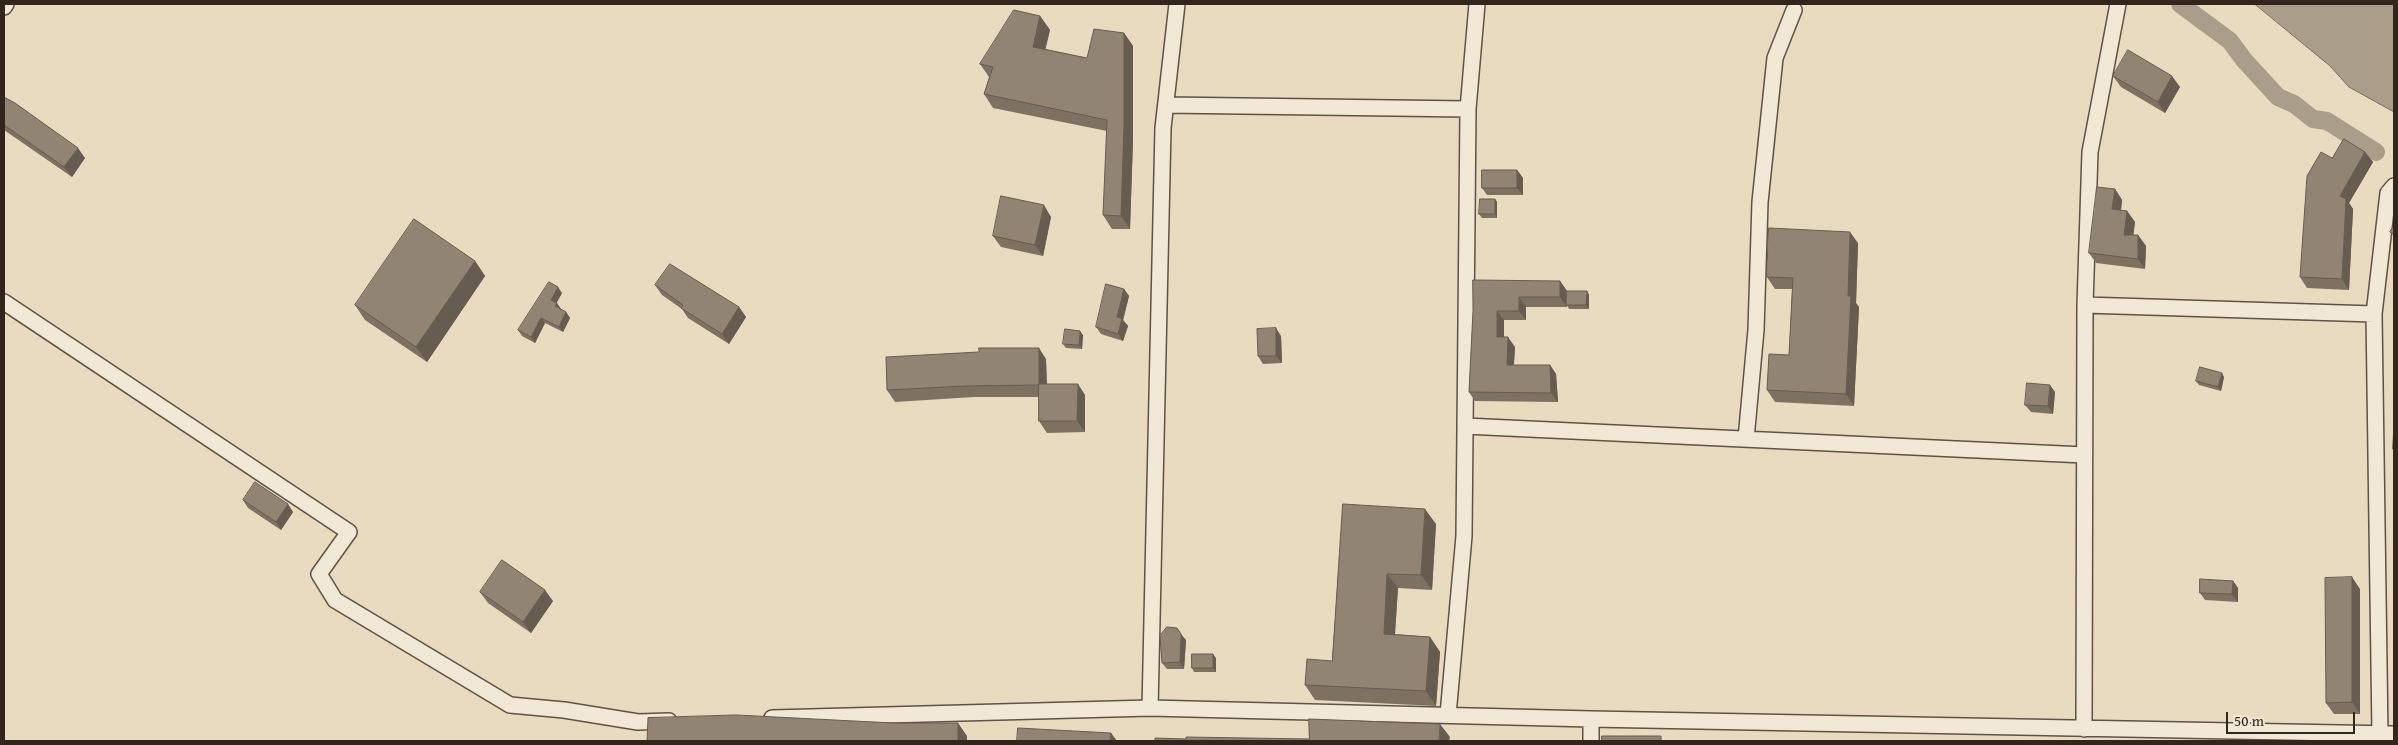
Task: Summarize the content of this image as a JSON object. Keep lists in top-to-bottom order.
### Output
{
  "scale_bar": "50 m"
}
